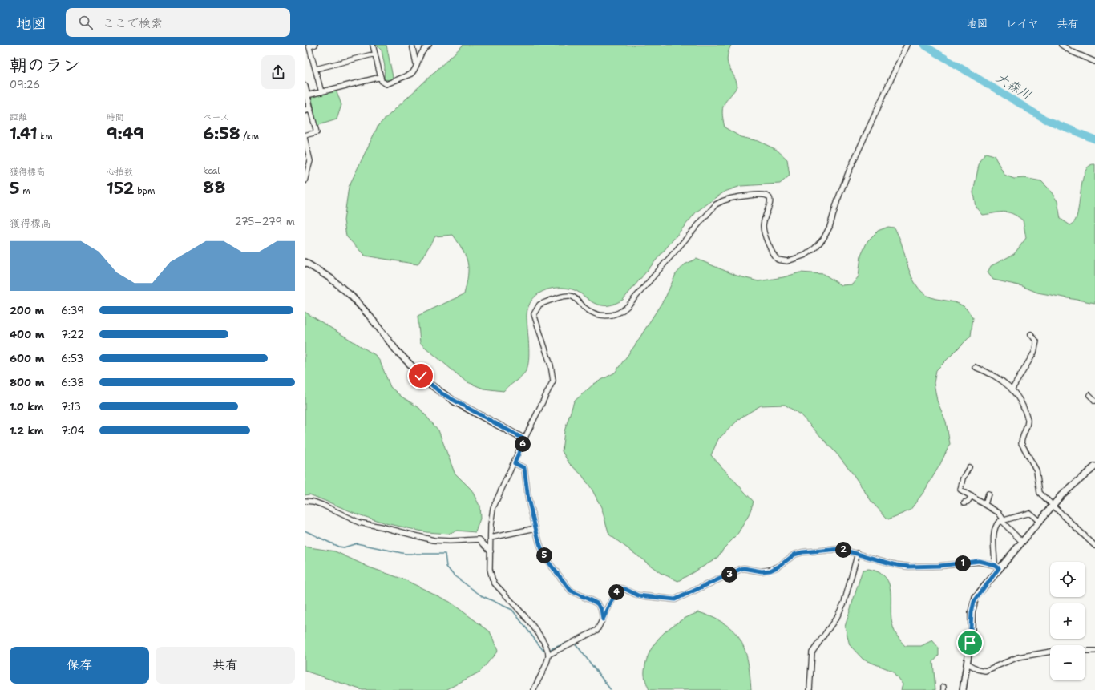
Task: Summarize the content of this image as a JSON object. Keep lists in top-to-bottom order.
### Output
{
  "water": ["大森川"],
  "page": {
    "header": "地図",
    "search": "ここで検索",
    "nav": ["地図", "レイヤ", "共有"],
    "heading": ["朝のラン", "09:26"],
    "stats": [
      ["距離", "1.41 km"],
      ["時間", "9:49"],
      ["ペース", "6:58 /km"],
      ["獲得標高", "5 m"],
      ["心拍数", "152 bpm"],
      ["kcal", "88"]
    ],
    "chart": ["獲得標高", "275–279 m"],
    "list": [
      {
        "name": "200 m",
        "note": "6:39"
      },
      {
        "name": "400 m",
        "note": "7:22"
      },
      {
        "name": "600 m",
        "note": "6:53"
      },
      {
        "name": "800 m",
        "note": "6:38"
      },
      {
        "name": "1.0 km",
        "note": "7:13"
      },
      {
        "name": "1.2 km",
        "note": "7:04"
      }
    ],
    "pins": [
      "6",
      "2",
      "5",
      "1",
      "3",
      "4"
    ],
    "map_buttons": ["+", "−"],
    "buttons": ["保存", "共有"]
  }
}
